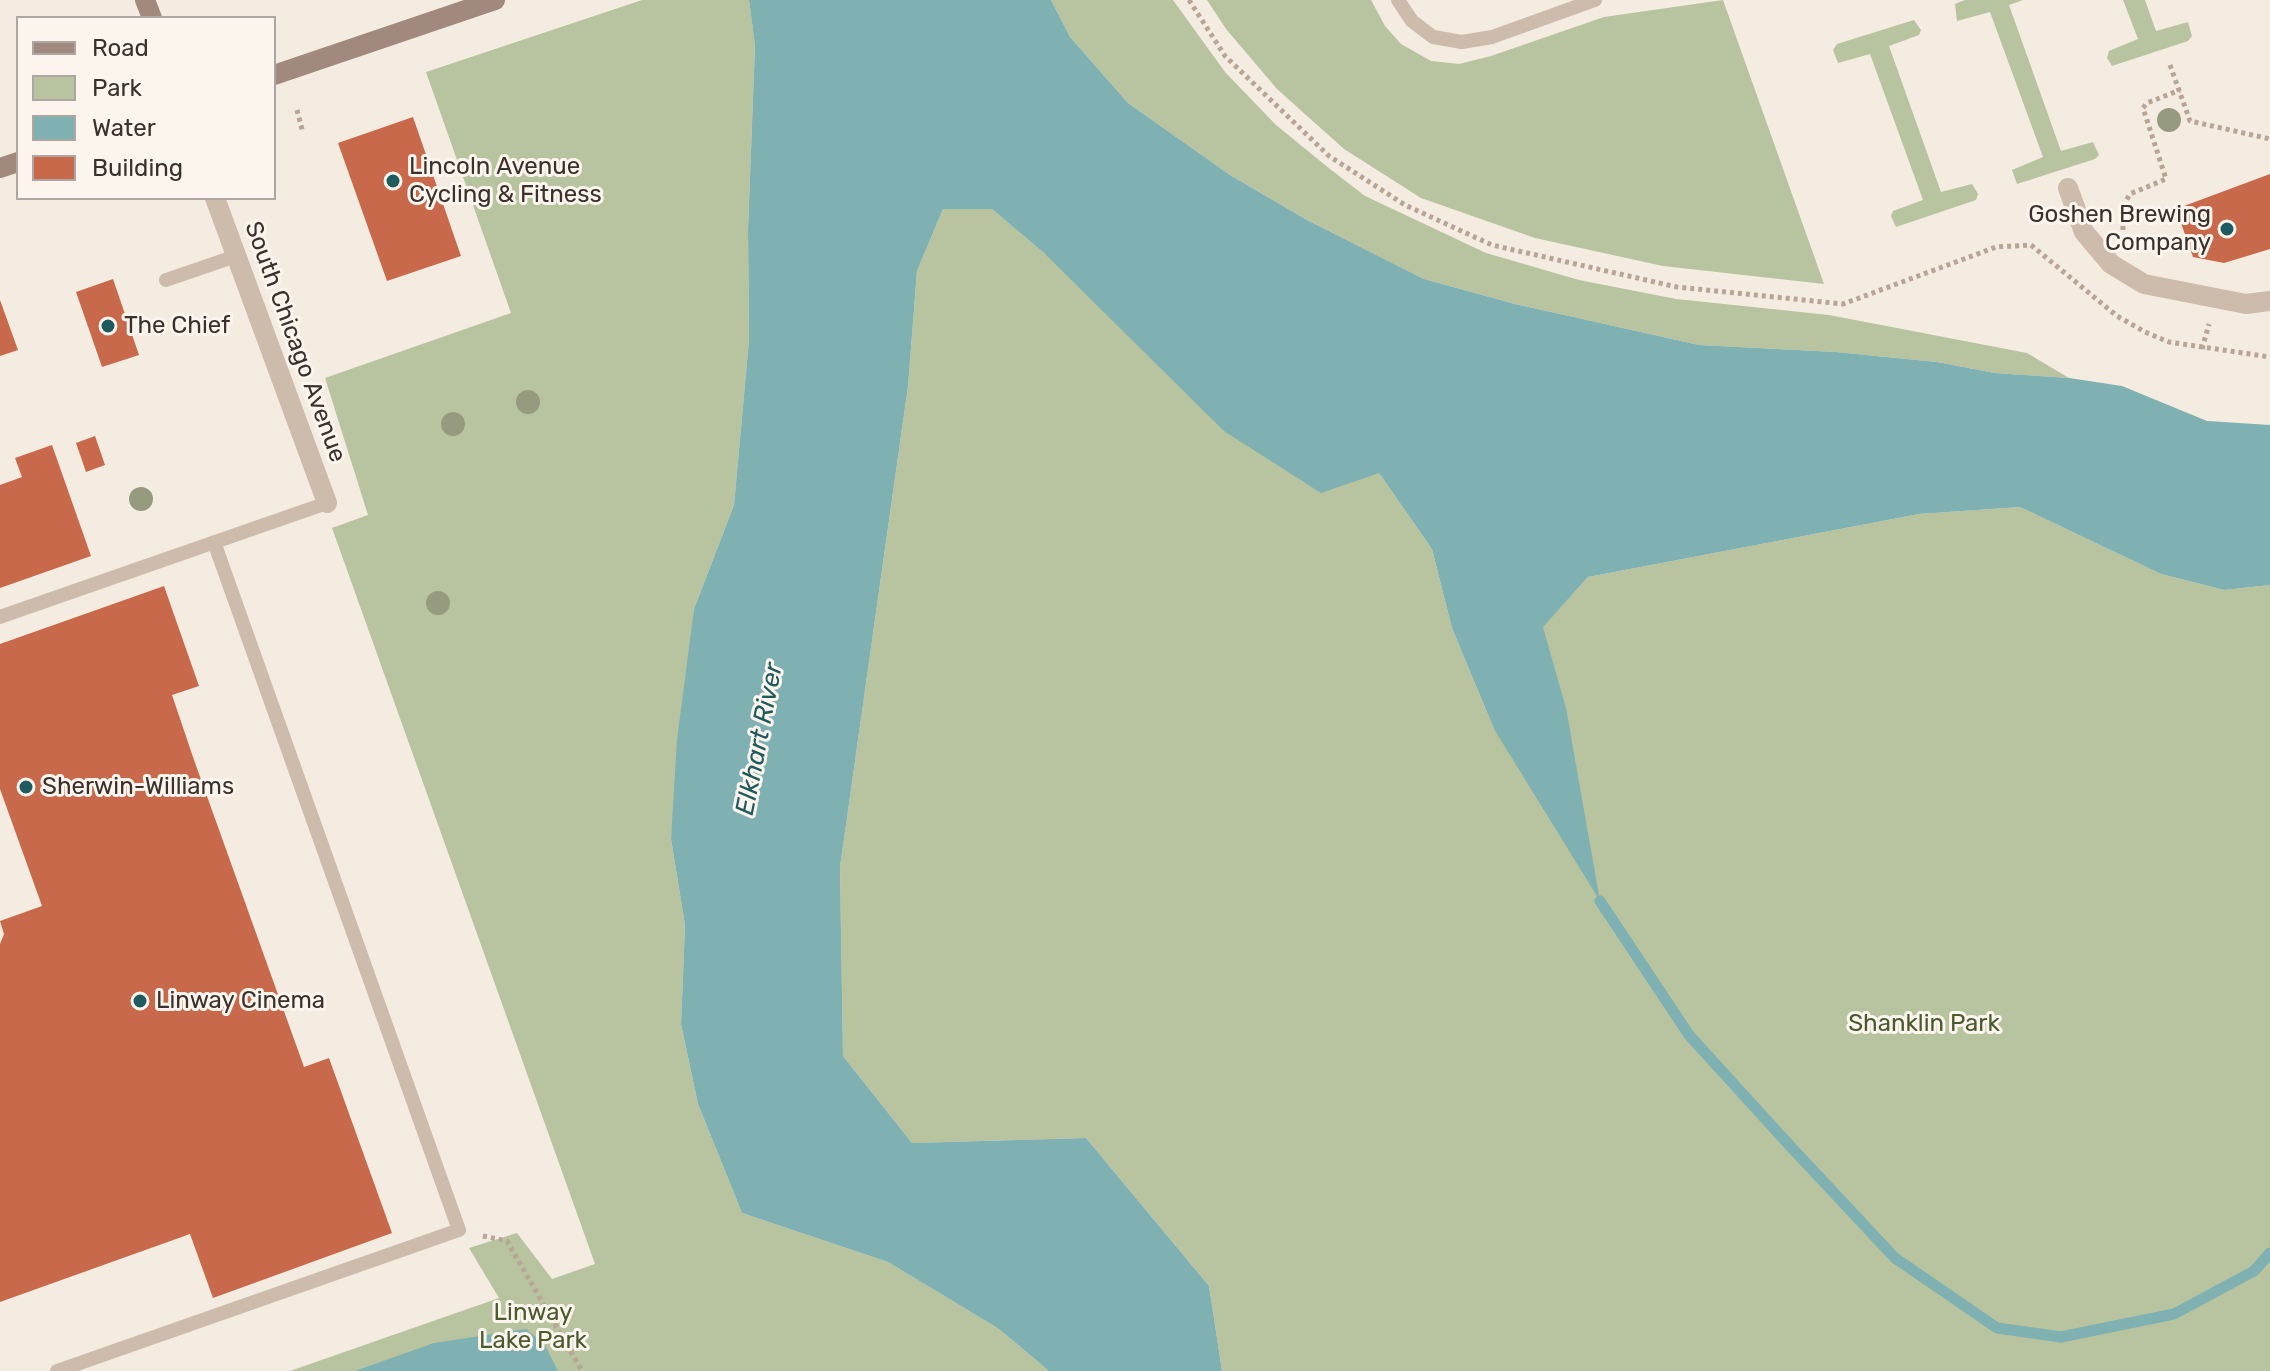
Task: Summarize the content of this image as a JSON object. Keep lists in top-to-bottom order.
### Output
{
  "streets": {
    "street": ["South Chicago Avenue"]
  },
  "water": ["Elkhart River"],
  "parks": ["Shanklin Park", "Linway Lake Park"],
  "places": [
    "Lincoln Avenue Cycling & Fitness",
    "Goshen Brewing Company",
    "The Chief",
    "Sherwin-Williams",
    "Linway Cinema"
  ],
  "legend": [
    "Road",
    "Park",
    "Water",
    "Building"
  ]
}
